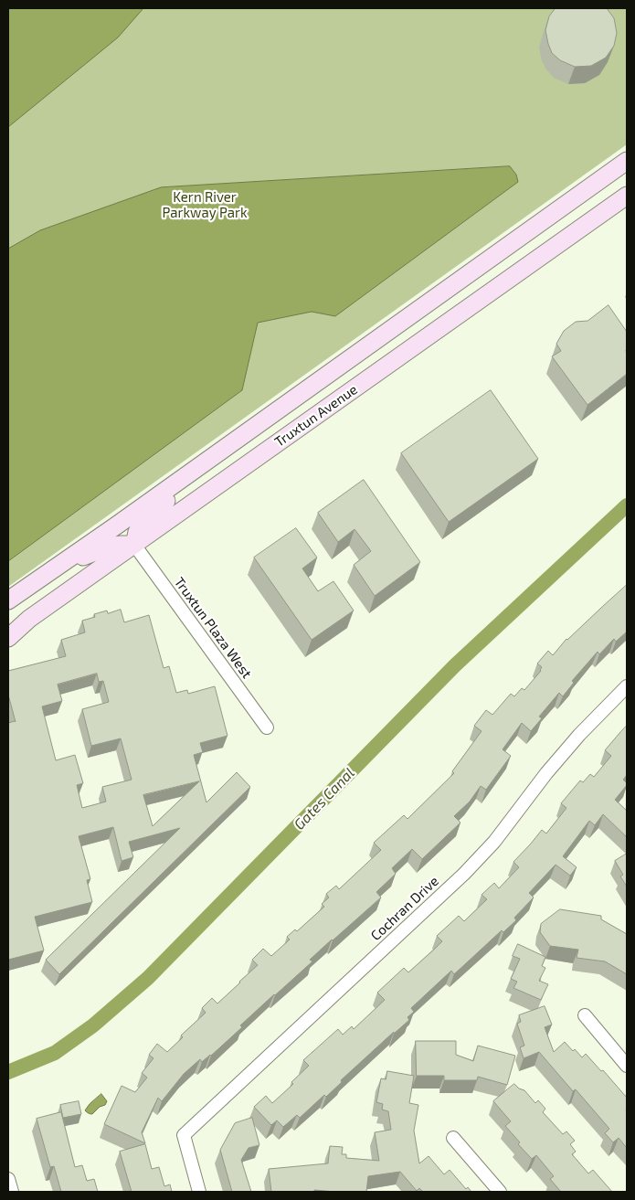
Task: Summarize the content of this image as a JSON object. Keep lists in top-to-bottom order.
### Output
{
  "streets": {
    "main road": ["Truxtun Avenue"],
    "street": ["Truxtun Plaza West", "Cochran Drive"]
  },
  "crossings": [
    ["Truxtun Avenue", "Truxtun Plaza West"]
  ],
  "water": ["Gates Canal"],
  "parks": ["Kern River Parkway Park"]
}
